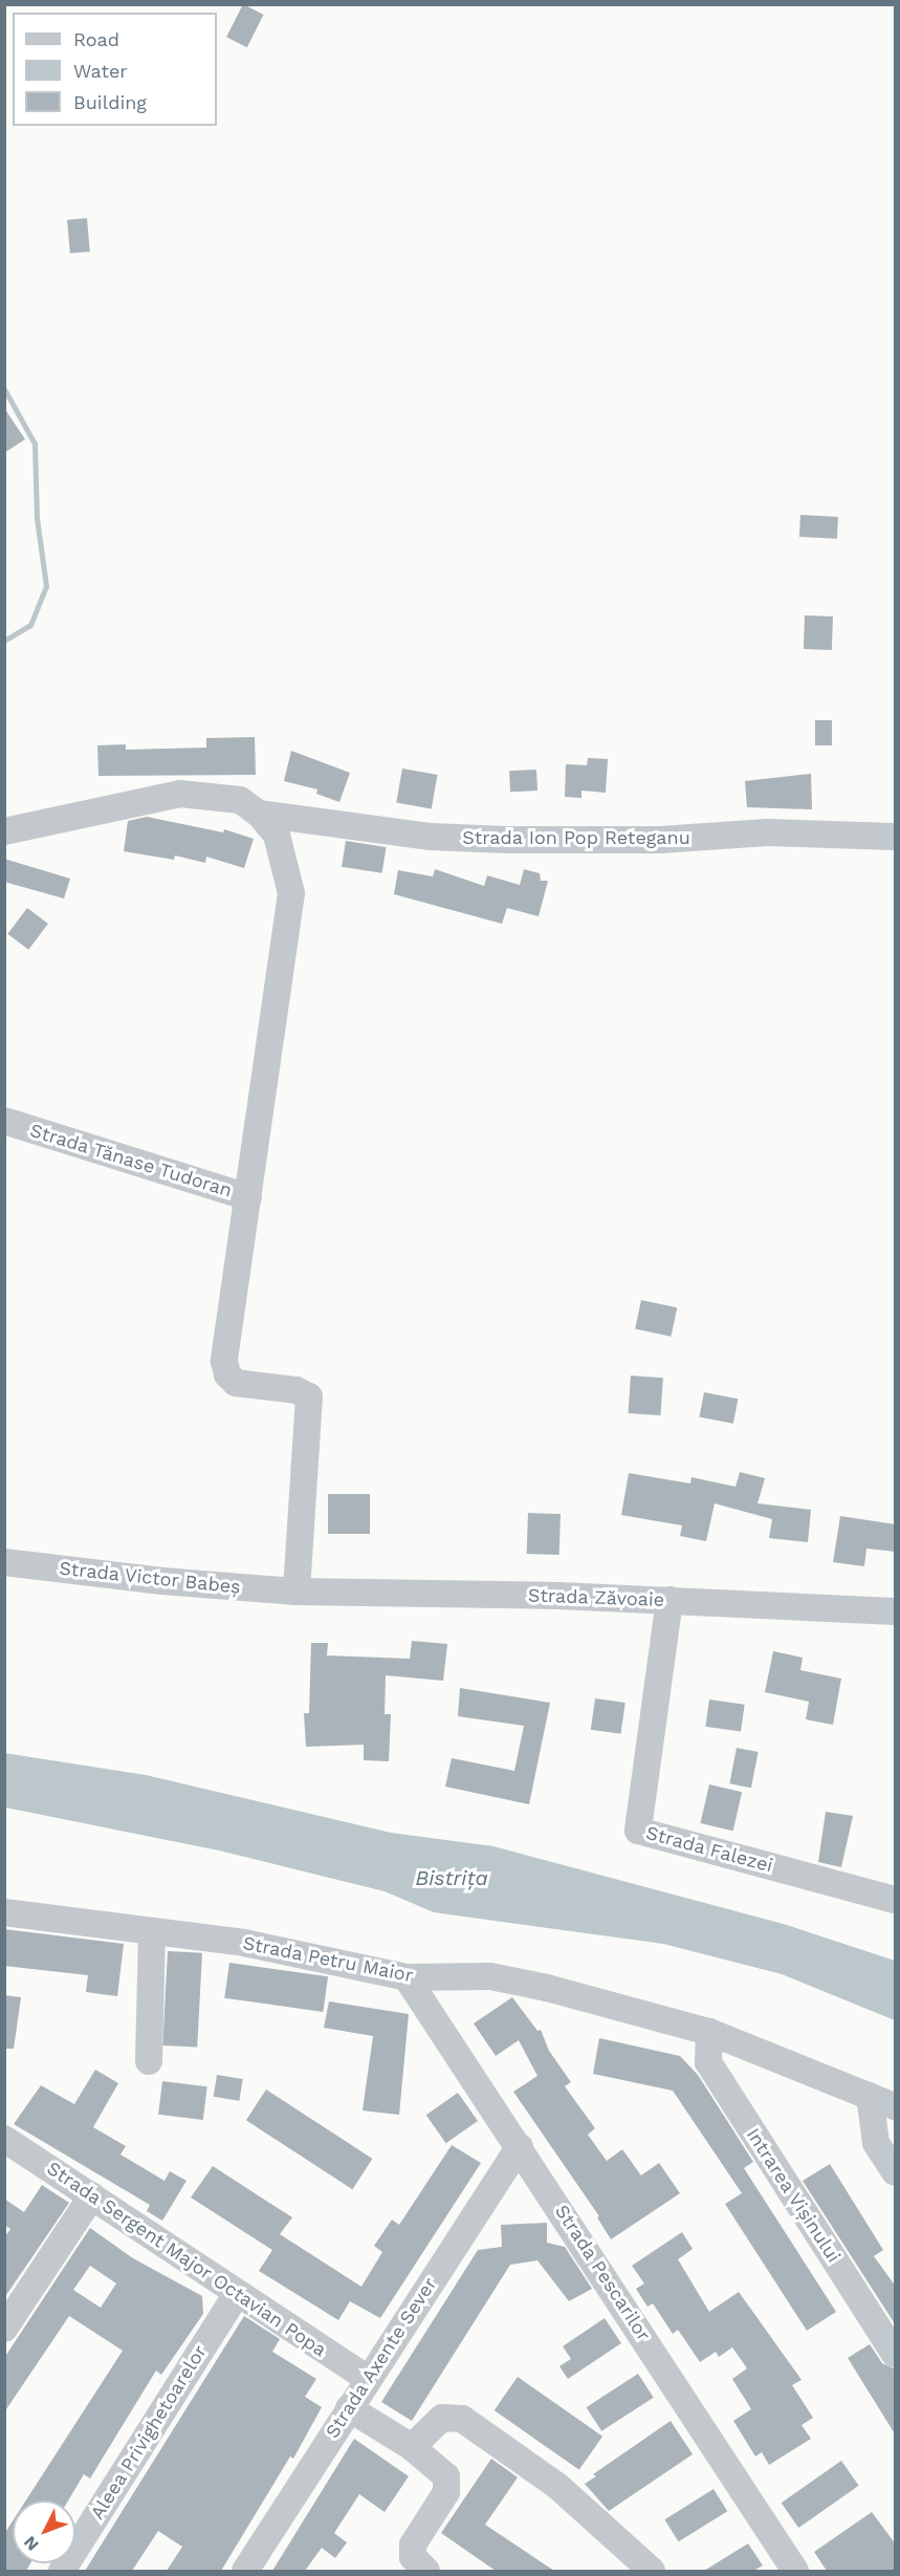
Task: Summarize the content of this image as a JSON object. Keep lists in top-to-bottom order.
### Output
{
  "streets": {
    "street": [
      "Strada Ion Pop Reteganu",
      "Strada Tănase Tudoran",
      "Strada Victor Babeș",
      "Strada Zăvoaie",
      "Strada Falezei",
      "Strada Petru Maior",
      "Intrarea Vișinului",
      "Strada Sergent Major Octavian Popa",
      "Strada Pescarilor",
      "Strada Axente Sever",
      "Aleea Privighetoarelor"
    ]
  },
  "crossings": [
    ["Strada Ion Pop Reteganu", "Strada Tănase Tudoran"],
    ["Strada Tănase Tudoran", "Strada Victor Babeș"],
    ["Strada Tănase Tudoran", "Strada Zăvoaie"],
    ["Strada Victor Babeș", "Strada Zăvoaie"],
    ["Strada Zăvoaie", "Strada Falezei"],
    ["Strada Petru Maior", "Intrarea Vișinului"],
    ["Strada Petru Maior", "Strada Pescarilor"],
    ["Strada Sergent Major Octavian Popa", "Strada Axente Sever"],
    ["Strada Sergent Major Octavian Popa", "Aleea Privighetoarelor"],
    ["Strada Pescarilor", "Strada Axente Sever"]
  ],
  "water": ["Bistrița"],
  "legend": ["Road", "Water", "Building"],
  "north": "bottom left"
}
